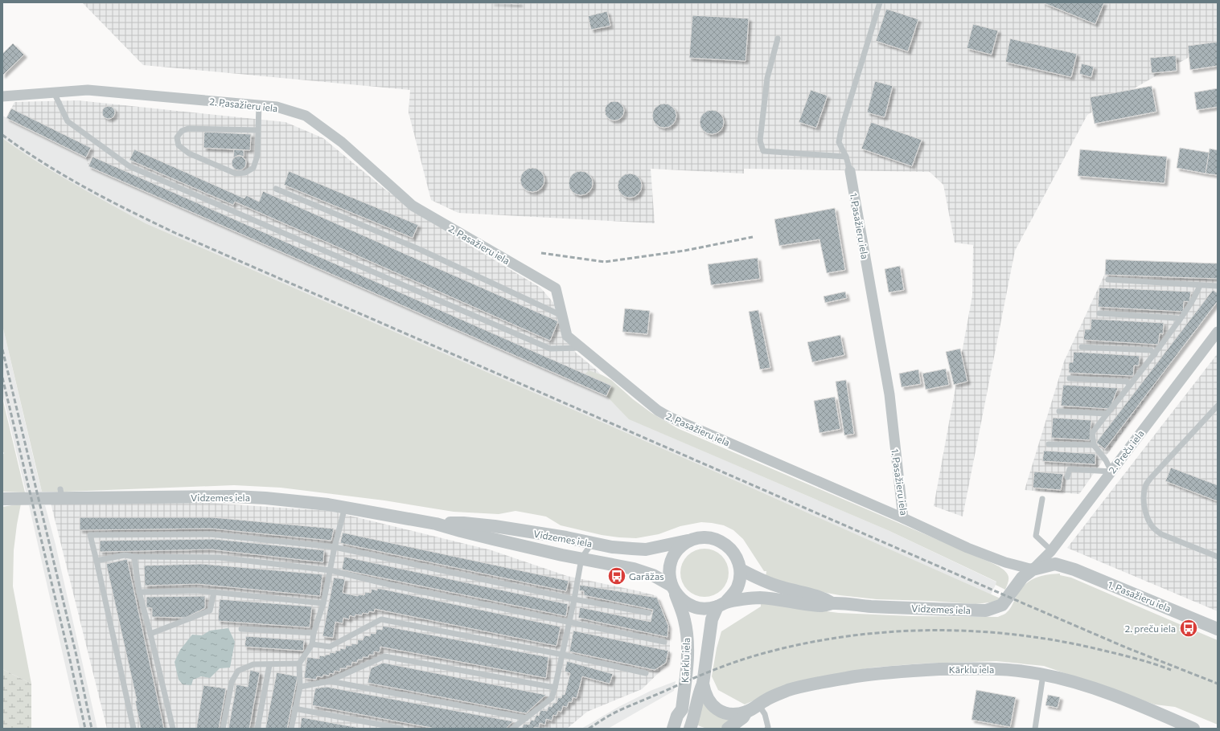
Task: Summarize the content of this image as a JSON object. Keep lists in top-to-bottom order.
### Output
{
  "streets": {
    "street": [
      "2. Pasažieru iela",
      "1. Pasažieru iela",
      "2. Preču iela",
      "Vidzemes iela",
      "Kārklu iela"
    ]
  },
  "crossings": [
    ["2. Pasažieru iela", "1. Pasažieru iela"],
    ["1. Pasažieru iela", "2. Preču iela"],
    ["1. Pasažieru iela", "Vidzemes iela"],
    ["2. Preču iela", "Vidzemes iela"],
    ["Vidzemes iela", "Kārklu iela"]
  ],
  "places": {
    "bus stop": ["Garāžas", "2. preču iela"]
  }
}
